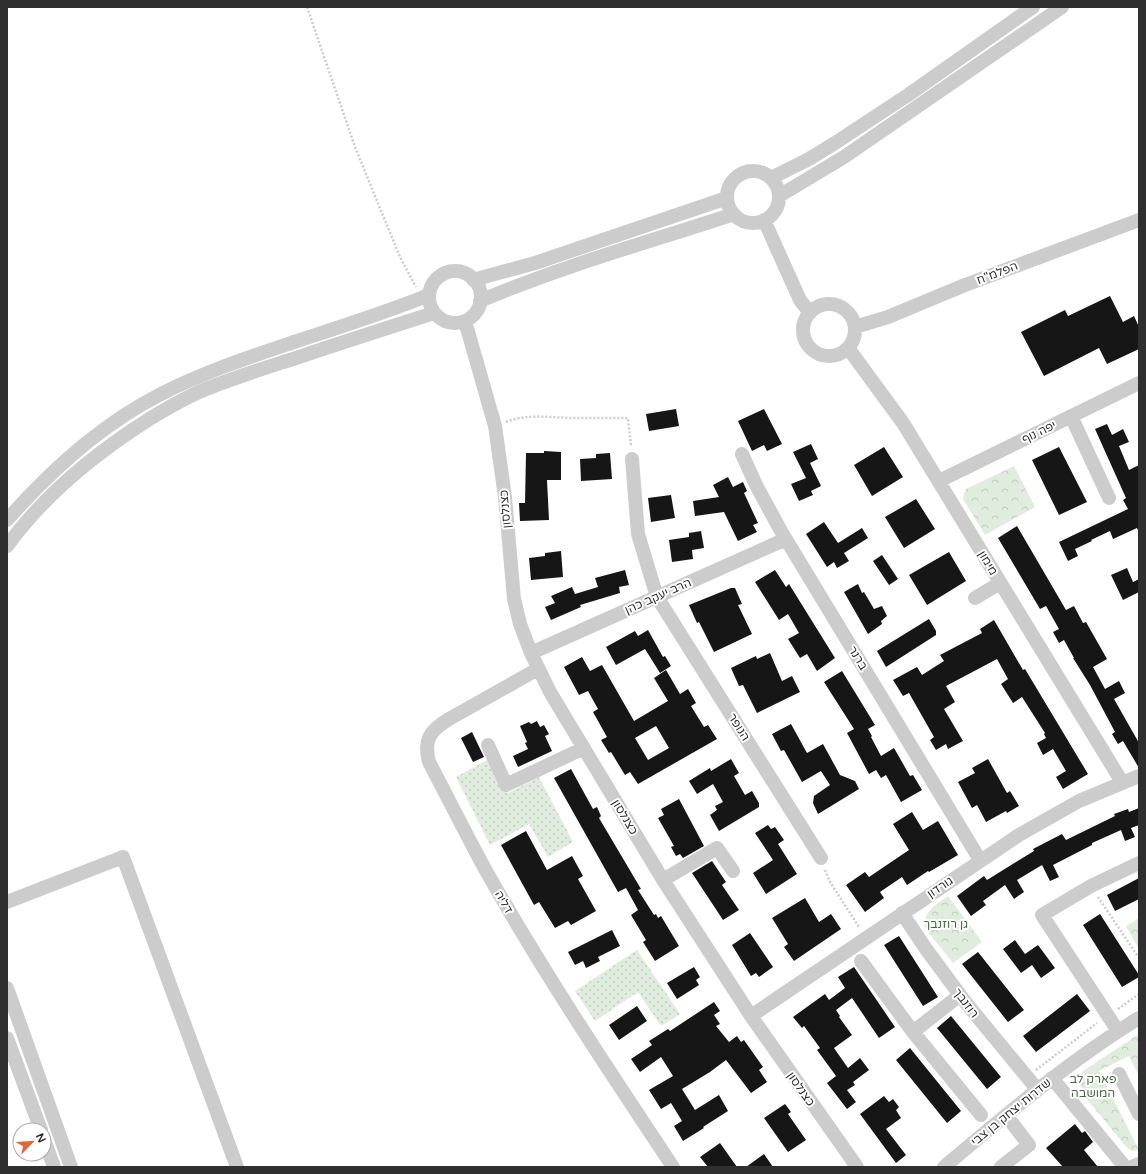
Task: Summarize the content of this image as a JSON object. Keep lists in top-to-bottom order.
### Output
{
  "streets": {
    "street": [
      "הפלמ\"ח",
      "יפה נוף",
      "כצנלסון",
      "מימון",
      "הרב יעקב כהן",
      "ברנר",
      "הנופר",
      "גורדון",
      "דליה",
      "רוזנבך",
      "שדרות יצחק בן צבי"
    ]
  },
  "crossings": [
    ["הפלמ\"ח", "מימון"],
    ["יפה נוף", "מימון"],
    ["כצנלסון", "הרב יעקב כהן"],
    ["כצנלסון", "גורדון"],
    ["כצנלסון", "דליה"],
    ["מימון", "גורדון"],
    ["הרב יעקב כהן", "ברנר"],
    ["הרב יעקב כהן", "הנופר"],
    ["ברנר", "גורדון"],
    ["גורדון", "רוזנבך"],
    ["רוזנבך", "שדרות יצחק בן צבי"]
  ],
  "parks": ["גן רוזנבך", "פארק לב המושבה"],
  "north": "top right"
}
